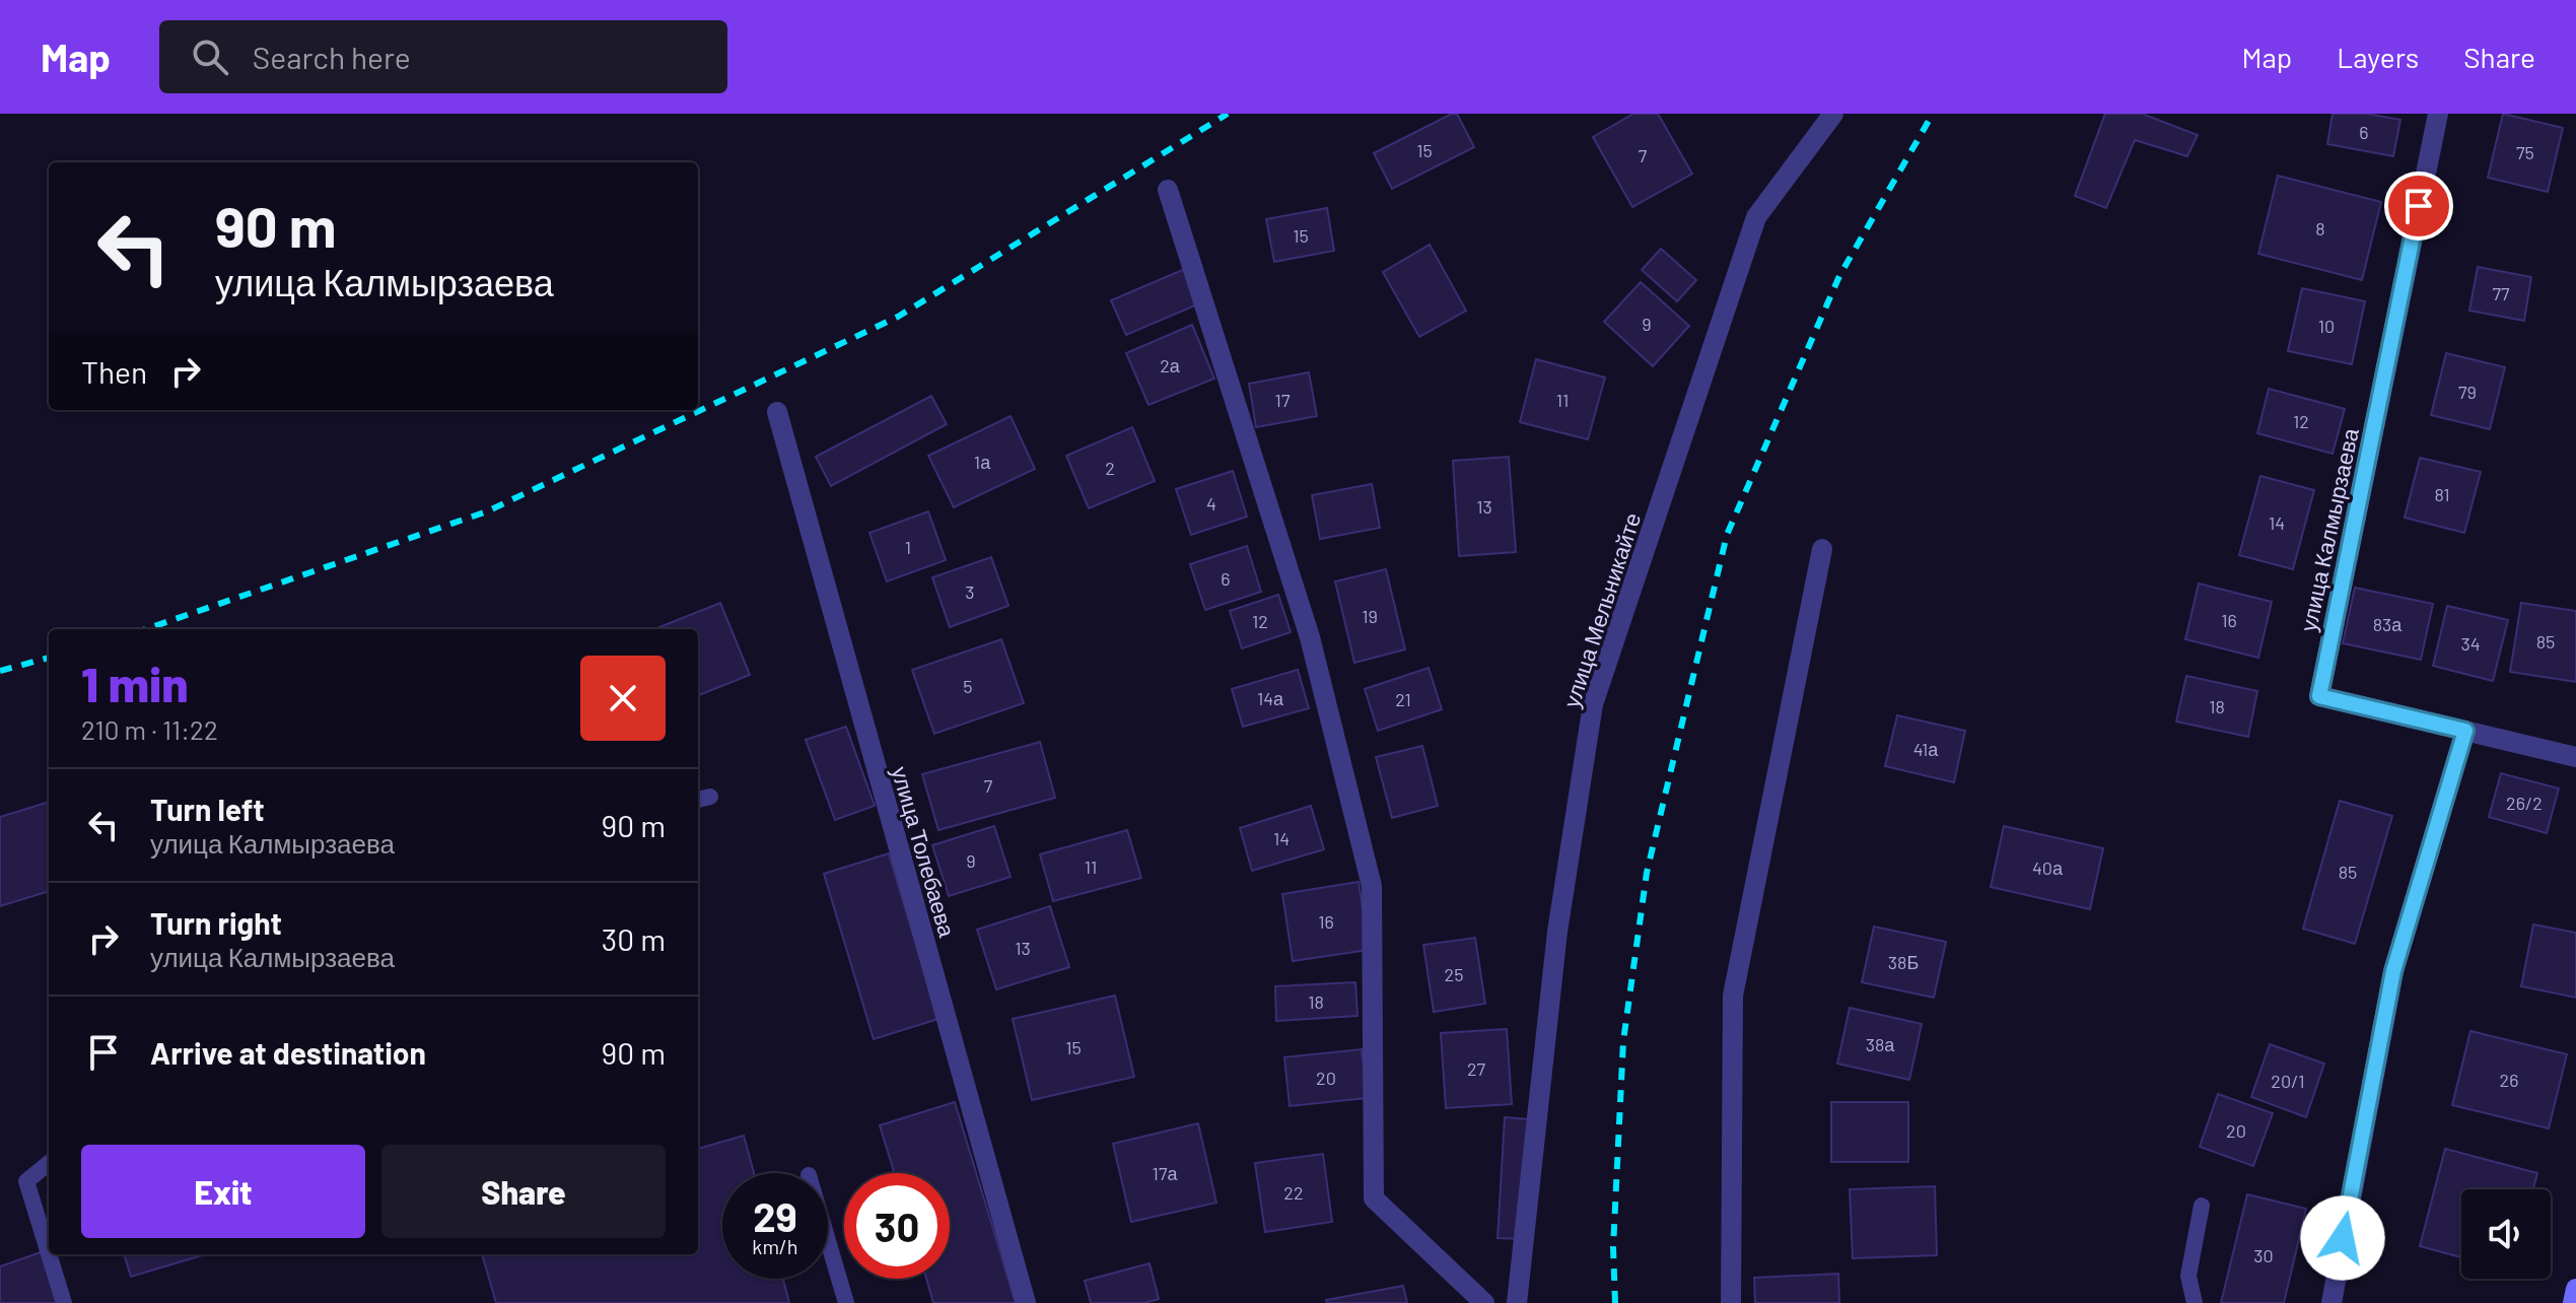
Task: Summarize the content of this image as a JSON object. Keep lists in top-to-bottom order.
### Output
{
  "streets": {
    "street": ["улица Калмырзаева", "улица Мельникайте", "улица Толебаева"]
  },
  "house_numbers": [
    "6",
    "15",
    "75",
    "7",
    "8",
    "15",
    "77",
    "9",
    "10",
    "2а",
    "79",
    "17",
    "11",
    "12",
    "1а",
    "2",
    "81",
    "4",
    "13",
    "14",
    "1",
    "6",
    "3",
    "19",
    "16",
    "12",
    "83а",
    "85",
    "34",
    "5",
    "14а",
    "21",
    "18",
    "41а",
    "7",
    "26/2",
    "14",
    "9",
    "11",
    "40а",
    "85",
    "16",
    "13",
    "38Б",
    "25",
    "18",
    "38а",
    "15",
    "27",
    "20",
    "26",
    "20/1",
    "20",
    "17а",
    "22",
    "30"
  ],
  "page": {
    "header": "Map",
    "search": "Search here",
    "nav": ["Map", "Layers", "Share"],
    "turn": ["90 m", "улица Калмырзаева"],
    "then": "Then",
    "heading": ["1 min", "210 m · 11:22"],
    "list": [
      {
        "name": "Turn left",
        "note": "улица Калмырзаева",
        "value": "90 m"
      },
      {
        "name": "Turn right",
        "note": "улица Калмырзаева",
        "value": "30 m"
      },
      {
        "name": "Arrive at destination",
        "value": "90 m"
      }
    ],
    "buttons": ["Exit", "Share"],
    "speed": "29 km/h",
    "limit": "30"
  }
}
